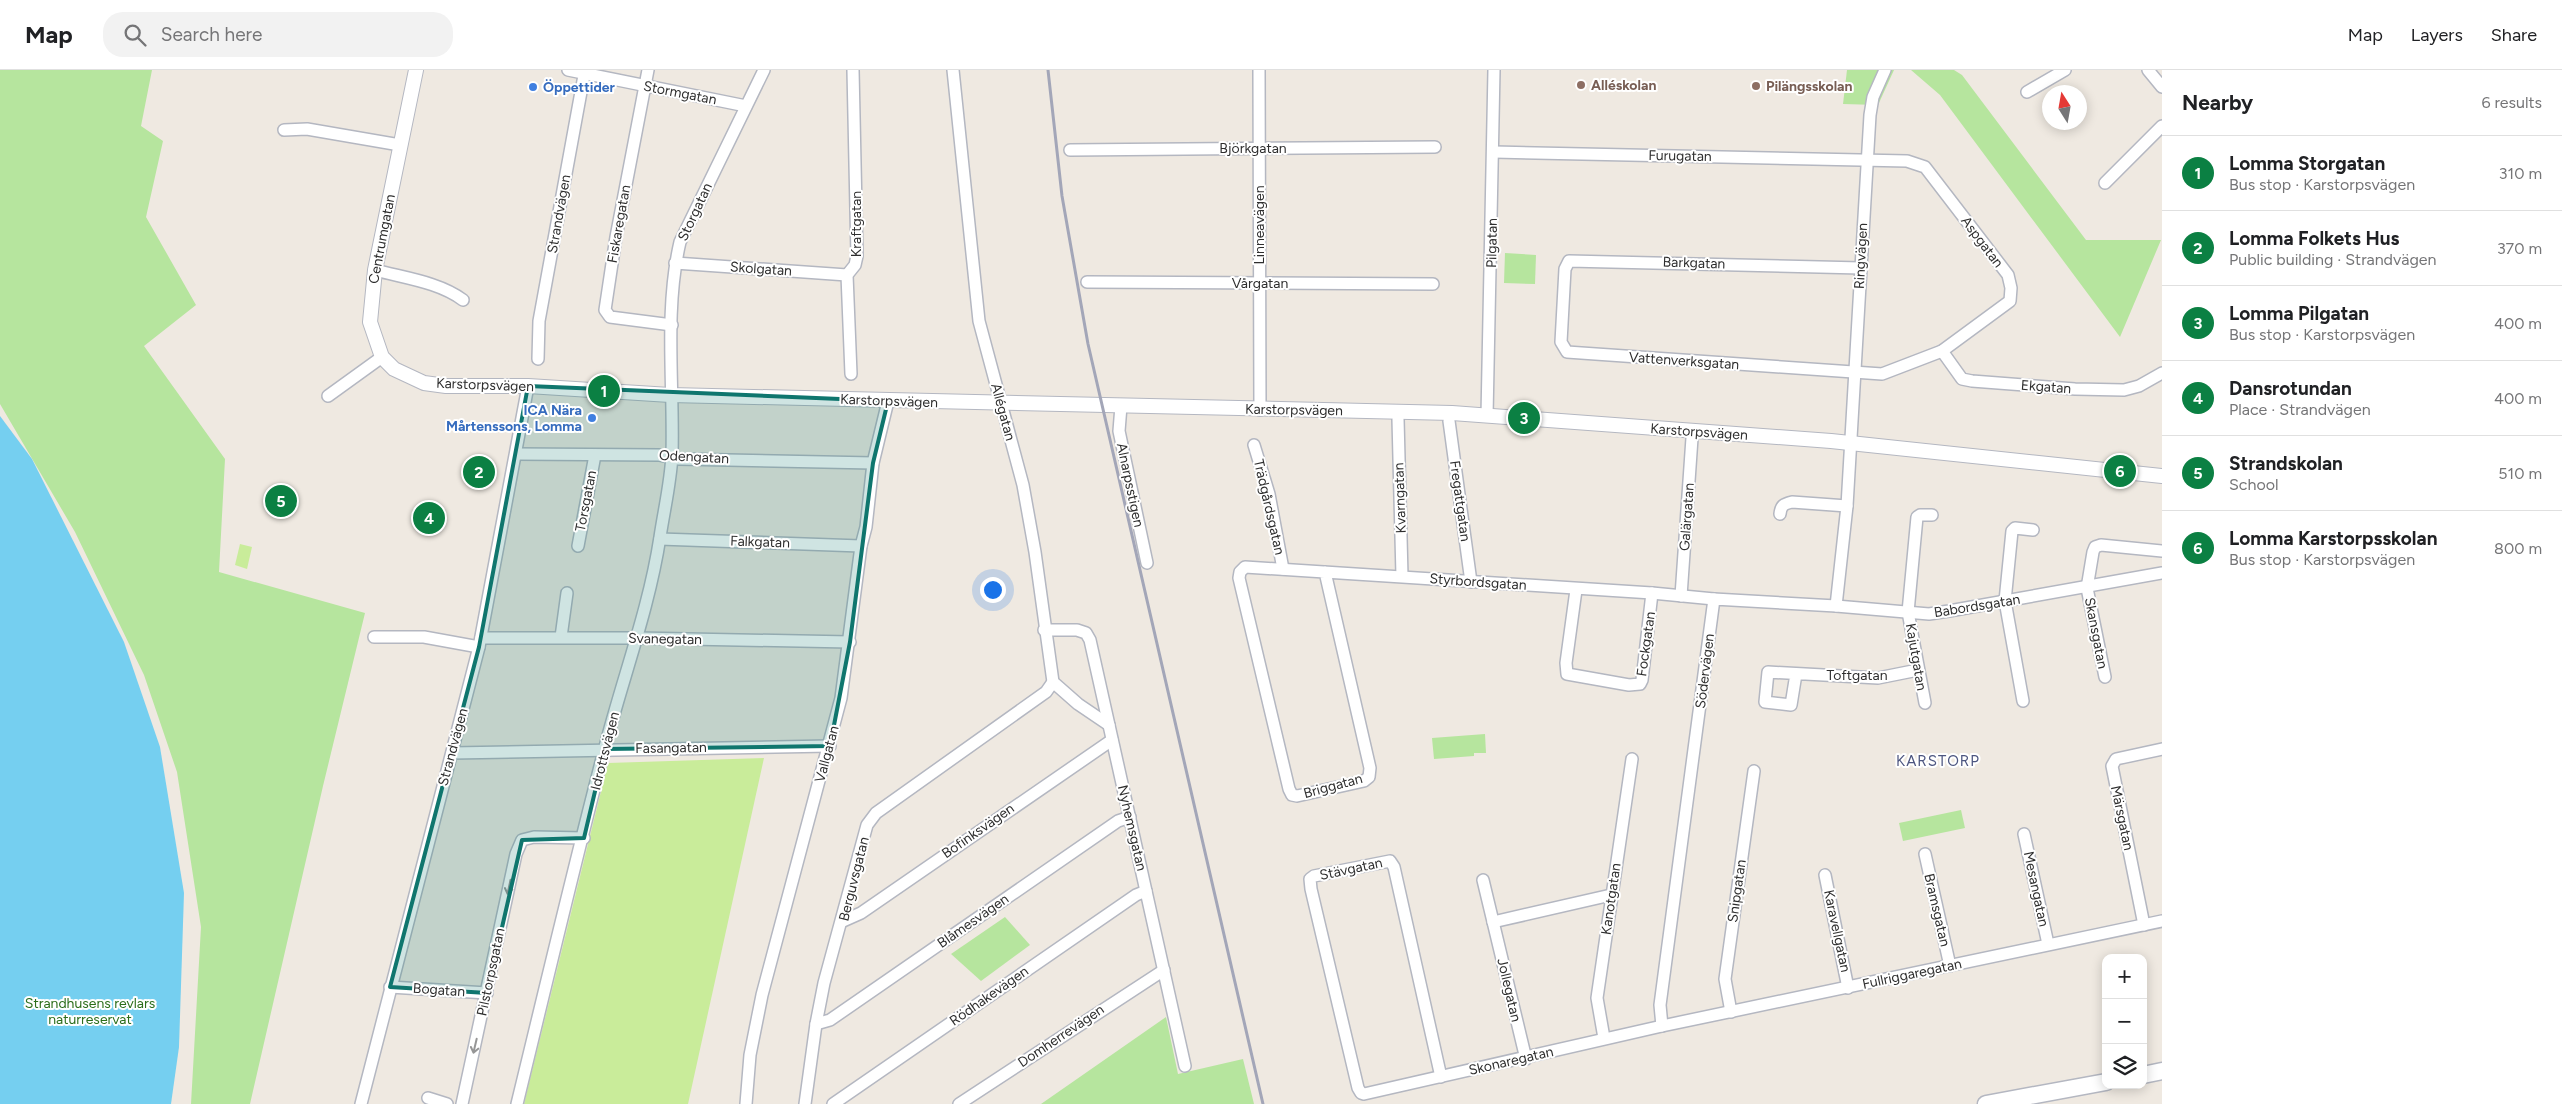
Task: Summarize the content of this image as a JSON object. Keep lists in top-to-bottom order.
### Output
{
  "streets": {
    "street": [
      "Stormgatan",
      "Björkgatan",
      "Furugatan",
      "Storgatan",
      "Strandvägen",
      "Fiskaregatan",
      "Kraftgatan",
      "Linneavägen",
      "Centrumgatan",
      "Aspgatan",
      "Pilgatan",
      "Ringvägen",
      "Barkgatan",
      "Skolgatan",
      "Vårgatan",
      "Vattenverksgatan",
      "Karstorpsvägen",
      "Ekgatan",
      "Allégatan",
      "Odengatan",
      "Alnarpsstigen",
      "Kvarngatan",
      "Torsgatan",
      "Fregattgatan",
      "Trädgårdsgatan",
      "Galärgatan",
      "Falkgatan",
      "Styrbordsgatan",
      "Babordsgatan",
      "Skansgatan",
      "Svanegatan",
      "Fockgatan",
      "Kajutgatan",
      "Södervägen",
      "Toftgatan",
      "Fasangatan",
      "Idrottsvägen",
      "Vallgatan",
      "Briggatan",
      "Märsgatan",
      "Nyhemsgatan",
      "Bofinksvägen",
      "Stävgatan",
      "Berguvsgatan",
      "Mesangatan",
      "Snipgatan",
      "Kanotgatan",
      "Bramsgatan",
      "Blåmesvägen",
      "Karavellgatan",
      "Pilstorpsgatan",
      "Fullriggaregatan",
      "Bogatan",
      "Jollegatan",
      "Rödhakevägen",
      "Domherrevägen",
      "Skonaregatan"
    ]
  },
  "crossings": [
    ["Stormgatan", "Storgatan"],
    ["Stormgatan", "Strandvägen"],
    ["Stormgatan", "Fiskaregatan"],
    ["Björkgatan", "Linneavägen"],
    ["Furugatan", "Aspgatan"],
    ["Furugatan", "Pilgatan"],
    ["Furugatan", "Ringvägen"],
    ["Storgatan", "Fiskaregatan"],
    ["Storgatan", "Skolgatan"],
    ["Storgatan", "Karstorpsvägen"],
    ["Storgatan", "Idrottsvägen"],
    ["Strandvägen", "Karstorpsvägen"],
    ["Strandvägen", "Odengatan"],
    ["Strandvägen", "Svanegatan"],
    ["Strandvägen", "Fasangatan"],
    ["Strandvägen", "Bogatan"],
    ["Kraftgatan", "Skolgatan"],
    ["Linneavägen", "Vårgatan"],
    ["Linneavägen", "Karstorpsvägen"],
    ["Centrumgatan", "Karstorpsvägen"],
    ["Aspgatan", "Ringvägen"],
    ["Aspgatan", "Vattenverksgatan"],
    ["Aspgatan", "Ekgatan"],
    ["Pilgatan", "Karstorpsvägen"],
    ["Ringvägen", "Barkgatan"],
    ["Ringvägen", "Vattenverksgatan"],
    ["Ringvägen", "Karstorpsvägen"],
    ["Barkgatan", "Vattenverksgatan"],
    ["Karstorpsvägen", "Allégatan"],
    ["Karstorpsvägen", "Alnarpsstigen"],
    ["Karstorpsvägen", "Idrottsvägen"],
    ["Karstorpsvägen", "Vallgatan"],
    ["Allégatan", "Nyhemsgatan"],
    ["Allégatan", "Berguvsgatan"],
    ["Odengatan", "Torsgatan"],
    ["Odengatan", "Idrottsvägen"],
    ["Odengatan", "Vallgatan"],
    ["Kvarngatan", "Styrbordsgatan"],
    ["Fregattgatan", "Styrbordsgatan"],
    ["Trädgårdsgatan", "Styrbordsgatan"],
    ["Galärgatan", "Styrbordsgatan"],
    ["Falkgatan", "Idrottsvägen"],
    ["Falkgatan", "Vallgatan"],
    ["Styrbordsgatan", "Fockgatan"],
    ["Styrbordsgatan", "Södervägen"],
    ["Styrbordsgatan", "Briggatan"],
    ["Babordsgatan", "Skansgatan"],
    ["Babordsgatan", "Kajutgatan"],
    ["Svanegatan", "Idrottsvägen"],
    ["Svanegatan", "Vallgatan"],
    ["Kajutgatan", "Toftgatan"],
    ["Södervägen", "Fullriggaregatan"],
    ["Södervägen", "Skonaregatan"],
    ["Fasangatan", "Idrottsvägen"],
    ["Fasangatan", "Vallgatan"],
    ["Idrottsvägen", "Pilstorpsgatan"],
    ["Märsgatan", "Fullriggaregatan"],
    ["Nyhemsgatan", "Bofinksvägen"],
    ["Nyhemsgatan", "Blåmesvägen"],
    ["Nyhemsgatan", "Rödhakevägen"],
    ["Nyhemsgatan", "Domherrevägen"],
    ["Bofinksvägen", "Berguvsgatan"],
    ["Stävgatan", "Skonaregatan"],
    ["Berguvsgatan", "Blåmesvägen"],
    ["Mesangatan", "Fullriggaregatan"],
    ["Snipgatan", "Fullriggaregatan"],
    ["Kanotgatan", "Skonaregatan"],
    ["Bramsgatan", "Fullriggaregatan"],
    ["Karavellgatan", "Fullriggaregatan"],
    ["Pilstorpsgatan", "Bogatan"],
    ["Fullriggaregatan", "Skonaregatan"],
    ["Jollegatan", "Skonaregatan"]
  ],
  "one_way": ["Pilstorpsgatan"],
  "districts": ["KARSTORP"],
  "parks": ["Strandhusens revlars naturreservat"],
  "places": [
    "Alléskolan",
    "Pilängsskolan",
    "Öppettider",
    "ICA Nära Mårtenssons, Lomma"
  ],
  "north": "top",
  "page": {
    "header": "Map",
    "search": "Search here",
    "nav": ["Map", "Layers", "Share"],
    "heading": ["Nearby", "6 results"],
    "list": [
      {
        "mark": "1",
        "name": "Lomma Storgatan",
        "note": "Bus stop · Karstorpsvägen",
        "value": "310 m"
      },
      {
        "mark": "2",
        "name": "Lomma Folkets Hus",
        "note": "Public building · Strandvägen",
        "value": "370 m"
      },
      {
        "mark": "3",
        "name": "Lomma Pilgatan",
        "note": "Bus stop · Karstorpsvägen",
        "value": "400 m"
      },
      {
        "mark": "4",
        "name": "Dansrotundan",
        "note": "Place · Strandvägen",
        "value": "400 m"
      },
      {
        "mark": "5",
        "name": "Strandskolan",
        "note": "School",
        "value": "510 m"
      },
      {
        "mark": "6",
        "name": "Lomma Karstorpsskolan",
        "note": "Bus stop · Karstorpsvägen",
        "value": "800 m"
      }
    ],
    "pins": [
      "1",
      "3",
      "6",
      "2",
      "5",
      "4"
    ],
    "map_buttons": ["+", "−"]
  }
}
